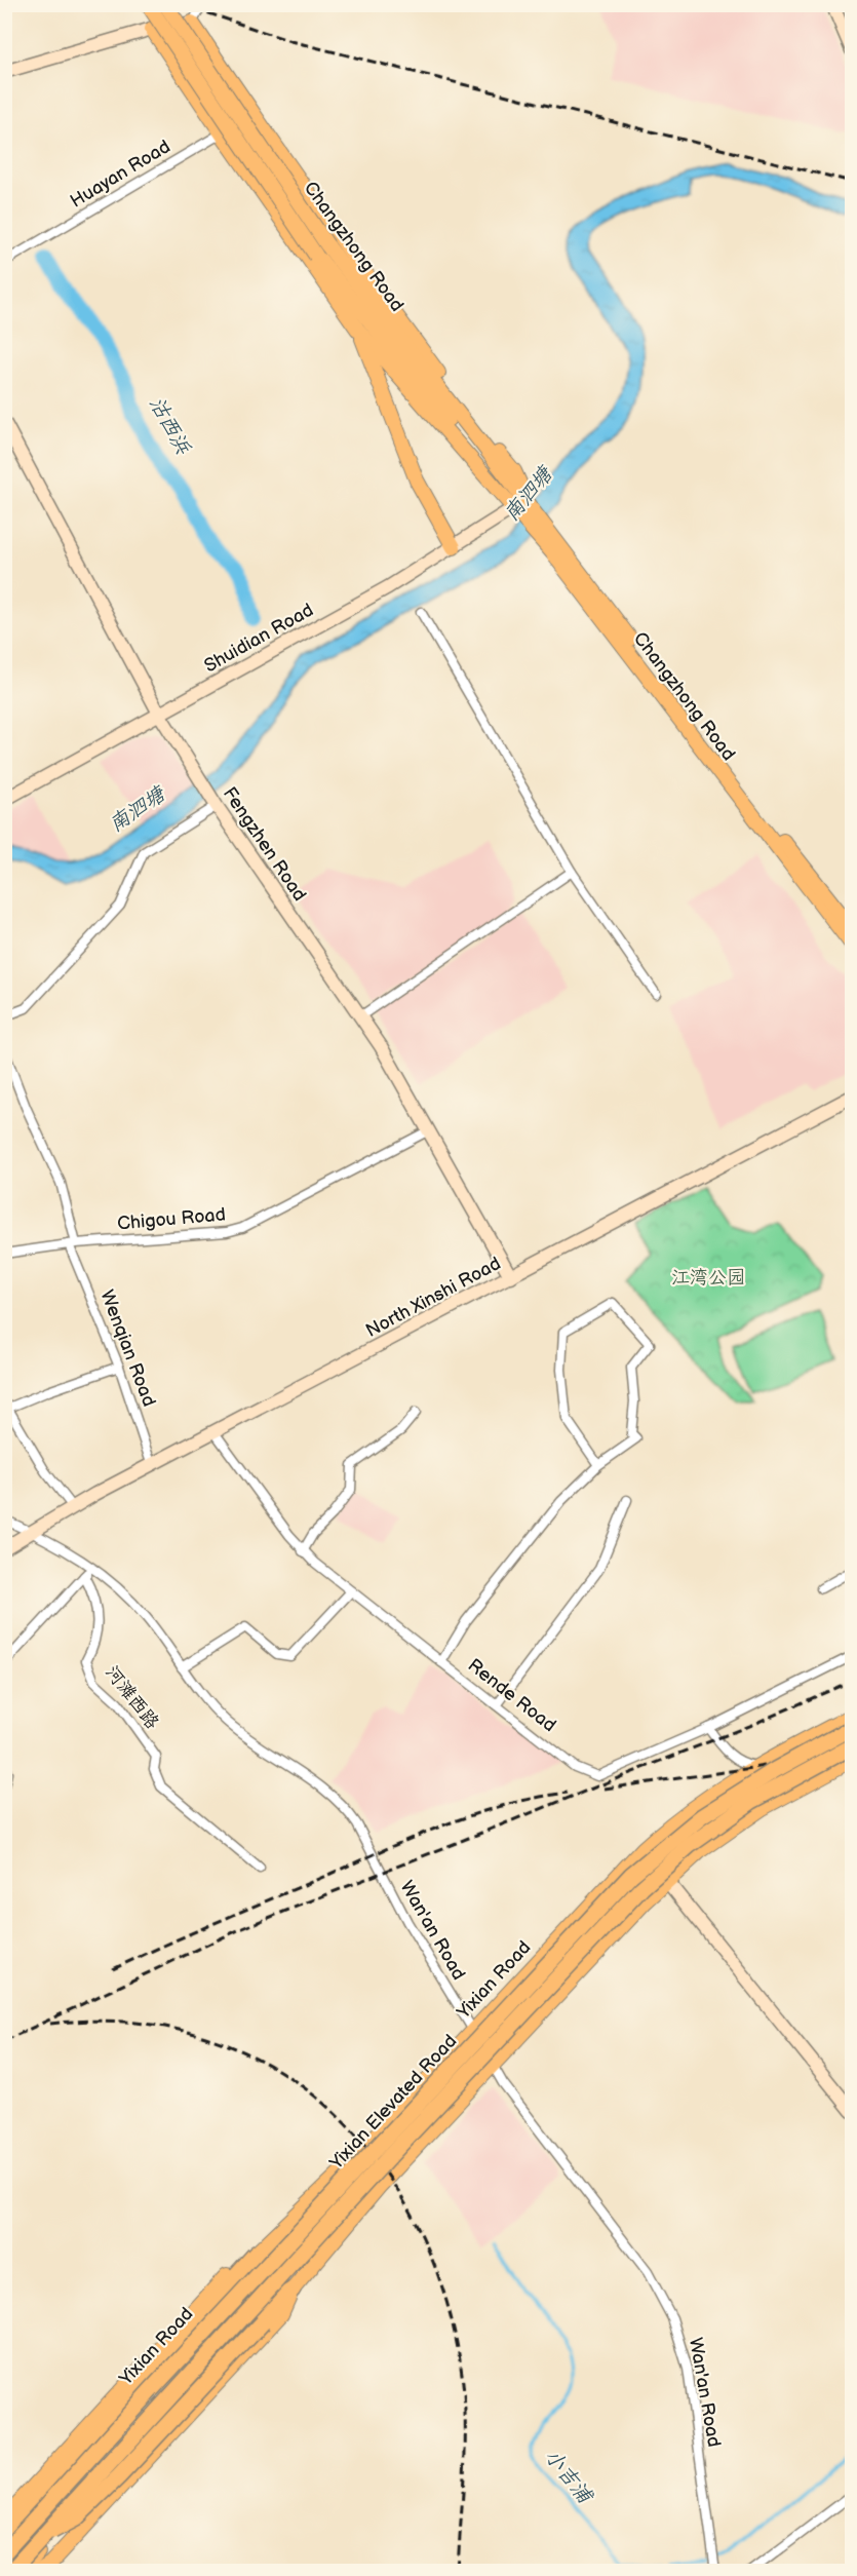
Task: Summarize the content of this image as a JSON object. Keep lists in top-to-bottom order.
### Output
{
  "streets": {
    "highway": ["Yixian Elevated Road"],
    "main road": ["Changzhong Road", "Yixian Road"],
    "street": [
      "Huayan Road",
      "Shuidian Road",
      "Fengzhen Road",
      "Chigou Road",
      "North Xinshi Road",
      "Wenqian Road",
      "Rende Road",
      "河滩西路",
      "Wan'an Road"
    ]
  },
  "crossings": [
    ["Huayan Road", "Changzhong Road"],
    ["Changzhong Road", "Shuidian Road"],
    ["Shuidian Road", "Fengzhen Road"],
    ["Fengzhen Road", "Chigou Road"],
    ["Fengzhen Road", "North Xinshi Road"],
    ["Chigou Road", "Wenqian Road"],
    ["North Xinshi Road", "Wenqian Road"],
    ["North Xinshi Road", "Rende Road"],
    ["North Xinshi Road", "Wan'an Road"],
    ["Wan'an Road", "Yixian Road"]
  ],
  "water": ["沽西浜", "南泗塘", "小吉浦"],
  "parks": ["江湾公园"]
}
